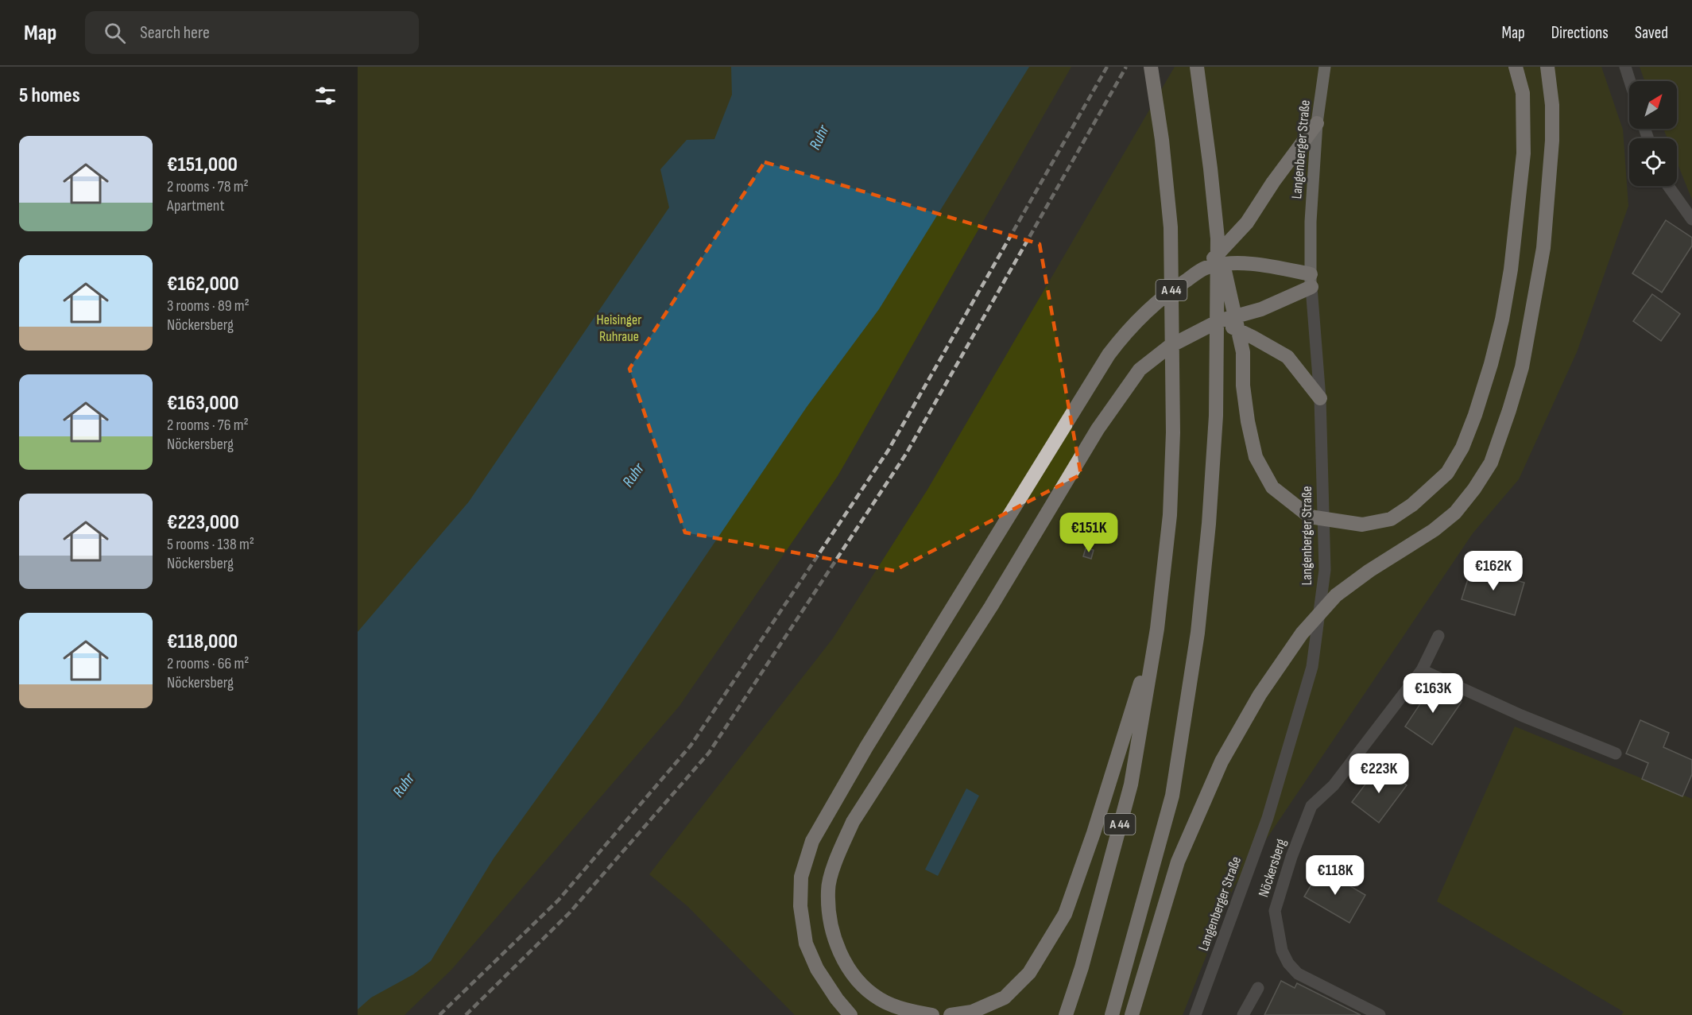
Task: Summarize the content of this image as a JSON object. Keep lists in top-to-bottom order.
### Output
{
  "streets": {
    "highway": ["A 44"],
    "main road": ["Langenberger Straße"],
    "street": ["Nöckersberg"]
  },
  "water": ["Ruhr"],
  "parks": ["Heisinger Ruhraue"],
  "north": "top right",
  "page": {
    "header": "Map",
    "search": "Search here",
    "nav": ["Map", "Directions", "Saved"],
    "heading": "5 homes",
    "list": [
      {
        "name": "€151,000",
        "note": "2 rooms · 78 m² · Apartment"
      },
      {
        "name": "€162,000",
        "note": "3 rooms · 89 m² · Nöckersberg"
      },
      {
        "name": "€163,000",
        "note": "2 rooms · 76 m² · Nöckersberg"
      },
      {
        "name": "€223,000",
        "note": "5 rooms · 138 m² · Nöckersberg"
      },
      {
        "name": "€118,000",
        "note": "2 rooms · 66 m² · Nöckersberg"
      }
    ],
    "price": [
      "€151K",
      "€162K",
      "€163K",
      "€223K",
      "€118K"
    ]
  }
}
